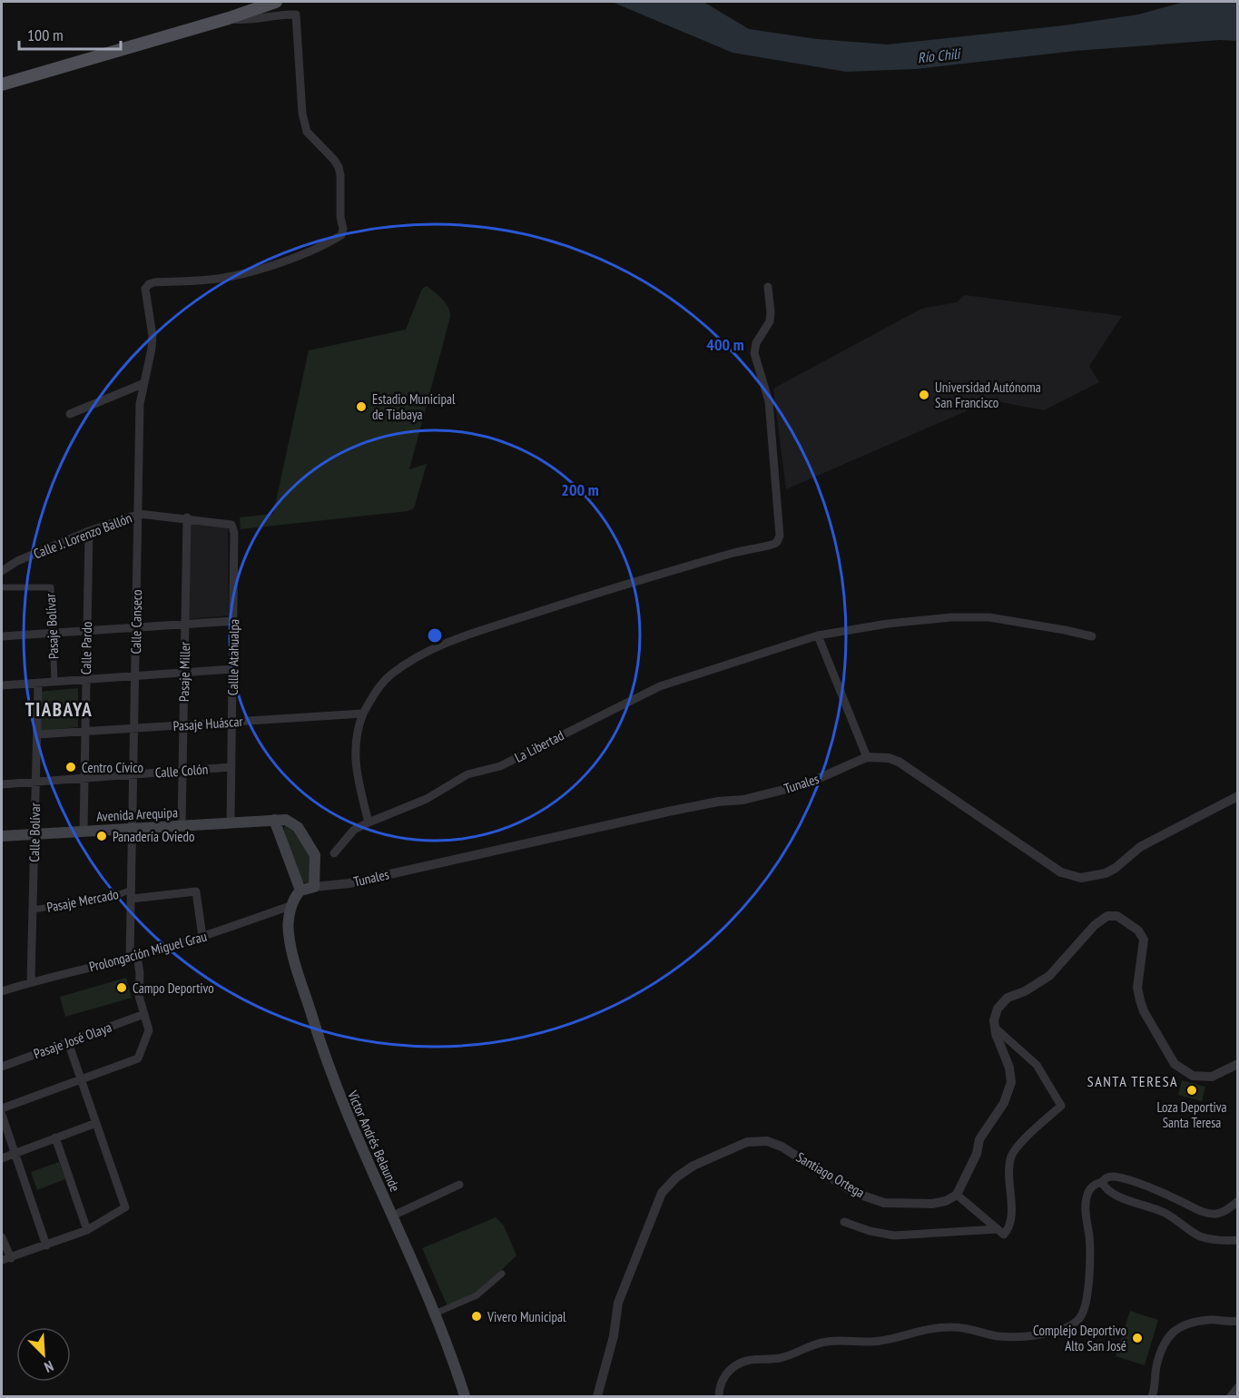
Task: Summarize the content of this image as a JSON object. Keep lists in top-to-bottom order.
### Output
{
  "streets": {
    "main road": ["Avenida Arequipa", "Víctor Andrés Belaunde"],
    "street": [
      "Calle J. Lorenzo Ballón",
      "Calle Canseco",
      "Pasaje Bolívar",
      "Calle Pardo",
      "Callle Atahualpa",
      "Pasaje Miller",
      "Pasaje Huáscar",
      "La Libertad",
      "Calle Colón",
      "Tunales",
      "Calle Bolívar",
      "Pasaje Mercado",
      "Prolongación Miguel Grau",
      "Pasaje José Olaya",
      "Santiago Ortega"
    ]
  },
  "crossings": [
    ["Calle J. Lorenzo Ballón", "Calle Canseco"],
    ["Calle J. Lorenzo Ballón", "Calle Pardo"],
    ["Calle J. Lorenzo Ballón", "Callle Atahualpa"],
    ["Calle J. Lorenzo Ballón", "Pasaje Miller"],
    ["Calle Canseco", "Pasaje Huáscar"],
    ["Calle Canseco", "Calle Colón"],
    ["Calle Canseco", "Avenida Arequipa"],
    ["Calle Canseco", "Pasaje Mercado"],
    ["Calle Canseco", "Prolongación Miguel Grau"],
    ["Calle Canseco", "Pasaje José Olaya"],
    ["Calle Pardo", "Pasaje Huáscar"],
    ["Calle Pardo", "Calle Colón"],
    ["Calle Pardo", "Avenida Arequipa"],
    ["Callle Atahualpa", "Pasaje Huáscar"],
    ["Callle Atahualpa", "Calle Colón"],
    ["Callle Atahualpa", "Avenida Arequipa"],
    ["Pasaje Miller", "Pasaje Huáscar"],
    ["Pasaje Miller", "Calle Colón"],
    ["Pasaje Miller", "Avenida Arequipa"],
    ["Pasaje Huáscar", "Calle Bolívar"],
    ["Calle Colón", "Calle Bolívar"],
    ["Tunales", "Avenida Arequipa"],
    ["Avenida Arequipa", "Calle Bolívar"],
    ["Calle Bolívar", "Pasaje Mercado"],
    ["Calle Bolívar", "Prolongación Miguel Grau"],
    ["Pasaje Mercado", "Prolongación Miguel Grau"],
    ["Prolongación Miguel Grau", "Víctor Andrés Belaunde"]
  ],
  "districts": ["TIABAYA", "SANTA TERESA"],
  "water": ["Río Chili"],
  "places": [
    "Universidad Autónoma San Francisco",
    "Estadio Municipal de Tiabaya",
    "Centro Cívico",
    "Panadería Oviedo",
    "Campo Deportivo",
    "Loza Deportiva Santa Teresa",
    "Vivero Municipal",
    "Complejo Deportivo Alto San José"
  ],
  "scale_bar": "100 m",
  "north": "bottom right",
  "rings": ["400 m", "200 m"]
}
